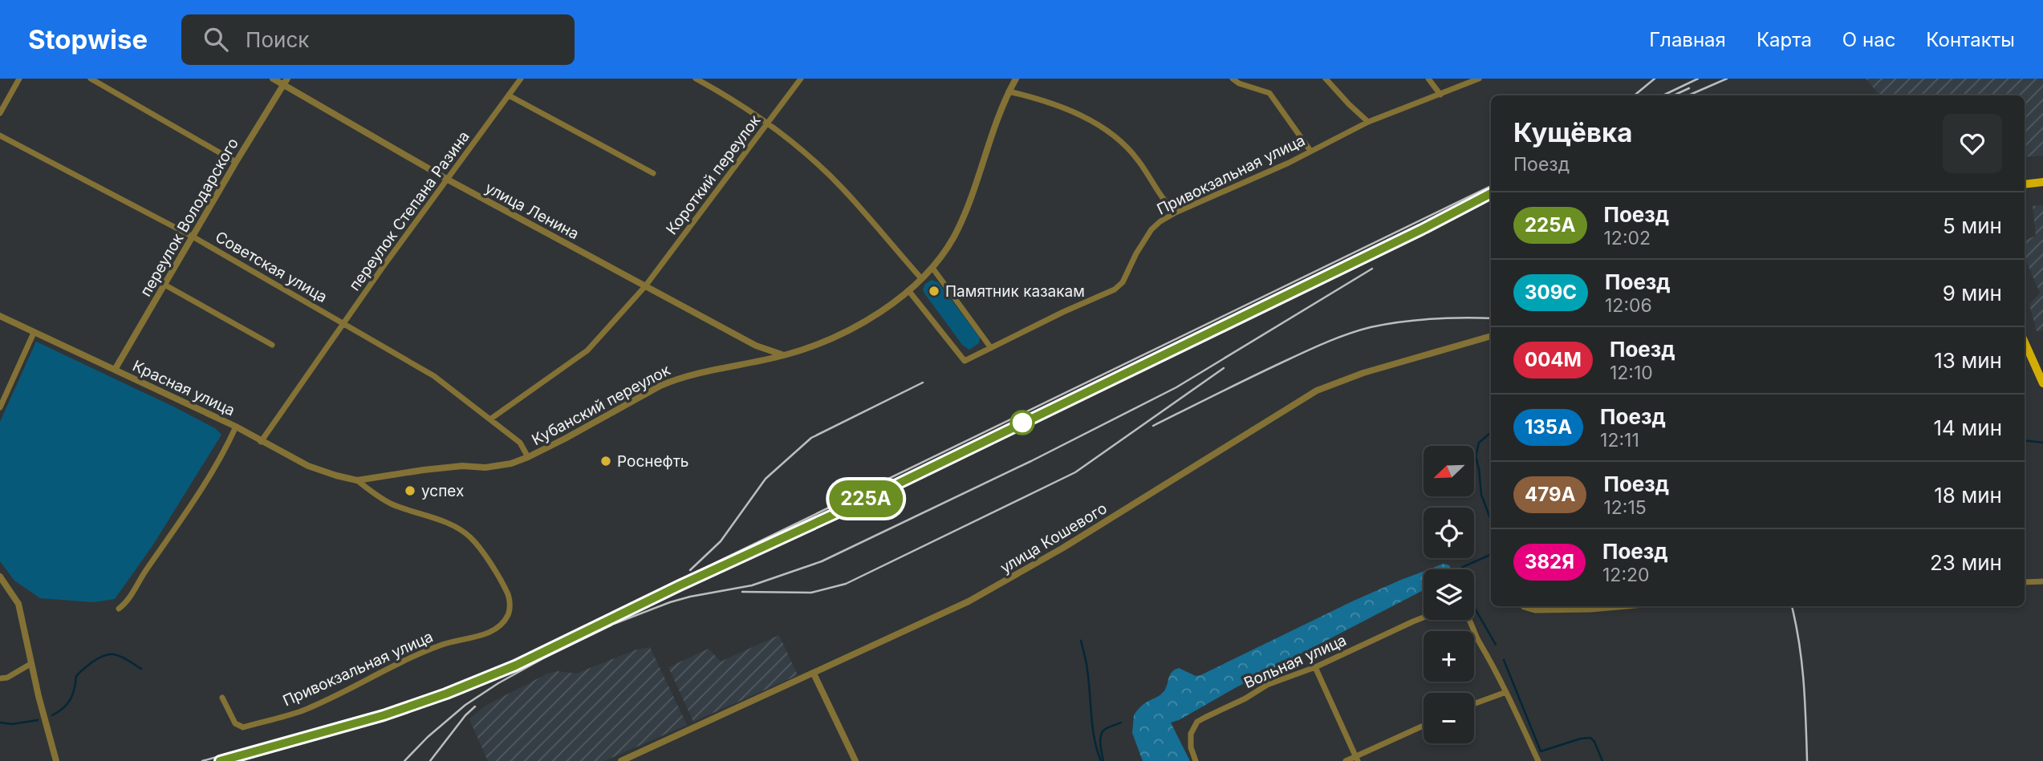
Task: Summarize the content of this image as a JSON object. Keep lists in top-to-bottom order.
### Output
{
  "streets": {
    "street": [
      "Короткий переулок",
      "Привокзальная улица",
      "переулок Степана Разина",
      "улица Ленина",
      "переулок Володарского",
      "Советская улица",
      "Красная улица",
      "Кубанский переулок",
      "улица Кошевого",
      "Вольная улица"
    ]
  },
  "crossings": [
    ["Короткий переулок", "улица Ленина"],
    ["Привокзальная улица", "Красная улица"],
    ["Привокзальная улица", "Кубанский переулок"],
    ["переулок Степана Разина", "улица Ленина"],
    ["переулок Степана Разина", "Советская улица"],
    ["переулок Степана Разина", "Красная улица"],
    ["улица Ленина", "переулок Володарского"],
    ["улица Ленина", "Кубанский переулок"],
    ["переулок Володарского", "Советская улица"],
    ["переулок Володарского", "Красная улица"],
    ["Советская улица", "Кубанский переулок"],
    ["Красная улица", "Кубанский переулок"]
  ],
  "places": ["Памятник казакам", "Роснефть", "успех"],
  "north": "bottom left",
  "page": {
    "header": "Stopwise",
    "search": "Поиск",
    "nav": [
      "Главная",
      "Карта",
      "О нас",
      "Контакты"
    ],
    "on_map": "225А",
    "heading": ["Кущёвка", "Поезд"],
    "list": [
      {
        "mark": "225А",
        "name": "Поезд",
        "note": "12:02",
        "value": "5 мин"
      },
      {
        "mark": "309С",
        "name": "Поезд",
        "note": "12:06",
        "value": "9 мин"
      },
      {
        "mark": "004М",
        "name": "Поезд",
        "note": "12:10",
        "value": "13 мин"
      },
      {
        "mark": "135А",
        "name": "Поезд",
        "note": "12:11",
        "value": "14 мин"
      },
      {
        "mark": "479А",
        "name": "Поезд",
        "note": "12:15",
        "value": "18 мин"
      },
      {
        "mark": "382Я",
        "name": "Поезд",
        "note": "12:20",
        "value": "23 мин"
      }
    ],
    "map_buttons": ["+", "−"]
  }
}
